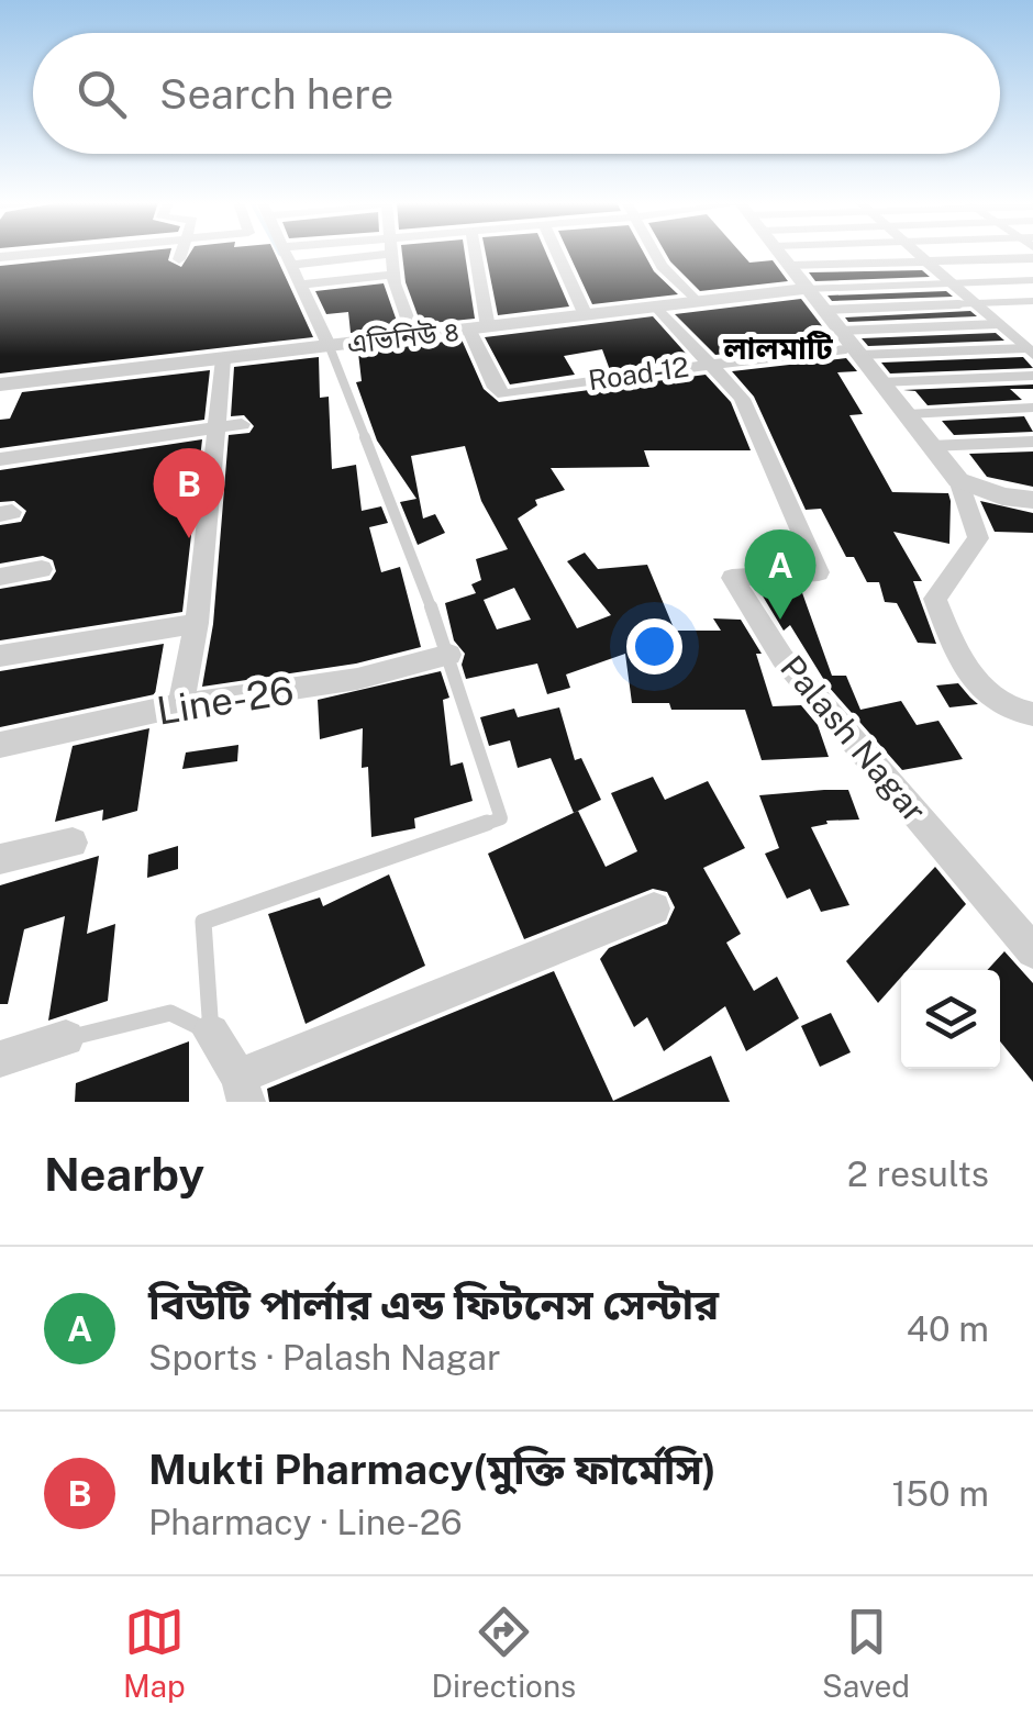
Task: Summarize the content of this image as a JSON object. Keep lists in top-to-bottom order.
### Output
{
  "streets": {
    "street": [
      "এভিনিউ ৪",
      "Road-12",
      "Line-26",
      "Palash Nagar"
    ]
  },
  "crossings": [
    ["এভিনিউ ৪", "Road-12"],
    ["এভিনিউ ৪", "Palash Nagar"],
    ["Road-12", "Palash Nagar"]
  ],
  "districts": ["লালমাটি"],
  "page": {
    "search": "Search here",
    "pins": ["B", "A"],
    "heading": ["Nearby", "2 results"],
    "list": [
      {
        "mark": "A",
        "name": "বিউটি পার্লার এন্ড ফিটনেস সেন্টার",
        "note": "Sports · Palash Nagar",
        "value": "40 m"
      },
      {
        "mark": "B",
        "name": "Mukti Pharmacy(মুক্তি ফার্মেসি)",
        "note": "Pharmacy · Line-26",
        "value": "150 m"
      }
    ],
    "nav": ["Map", "Directions", "Saved"]
  }
}
